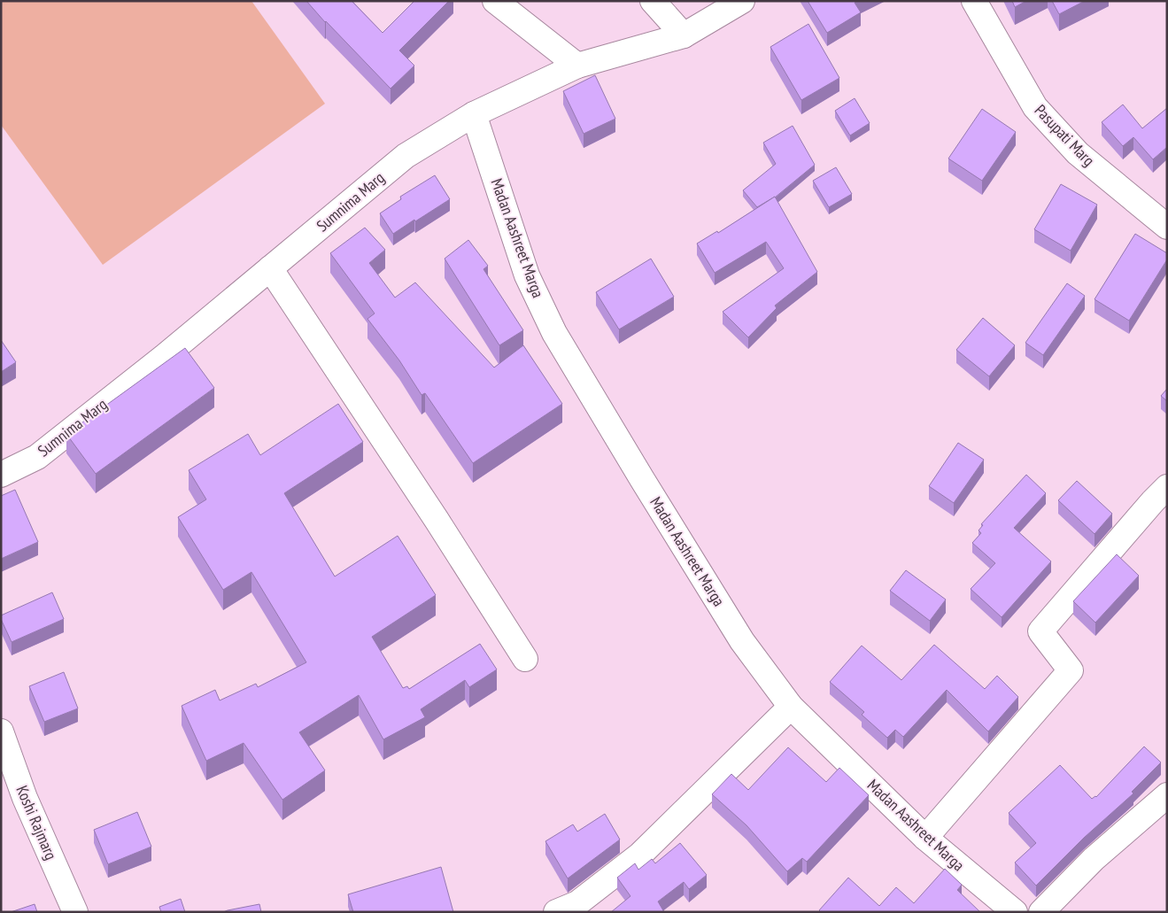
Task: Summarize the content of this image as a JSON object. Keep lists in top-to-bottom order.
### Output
{
  "streets": {
    "street": [
      "Pasupati Marg",
      "Sumnima Marg",
      "Madan Aashreet Marga",
      "Koshi Rajmarg"
    ]
  },
  "crossings": [
    ["Sumnima Marg", "Madan Aashreet Marga"]
  ]
}
